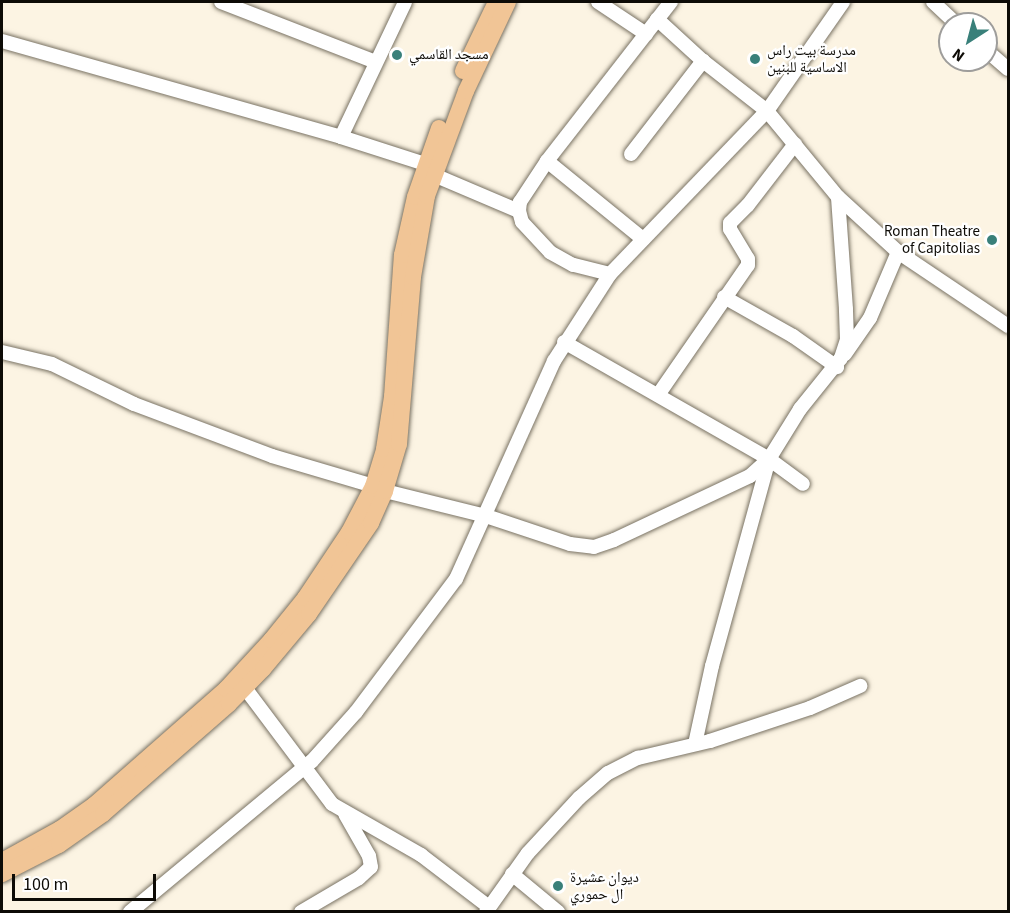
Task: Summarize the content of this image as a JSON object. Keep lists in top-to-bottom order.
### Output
{
  "places": [
    "مسجد القاسمي",
    "مدرسة بيت راس الاساسية للبنين",
    "Roman Theatre of Capitolias",
    "ديوان عشيرة ال حموري"
  ],
  "scale_bar": "100 m",
  "north": "bottom left"
}
